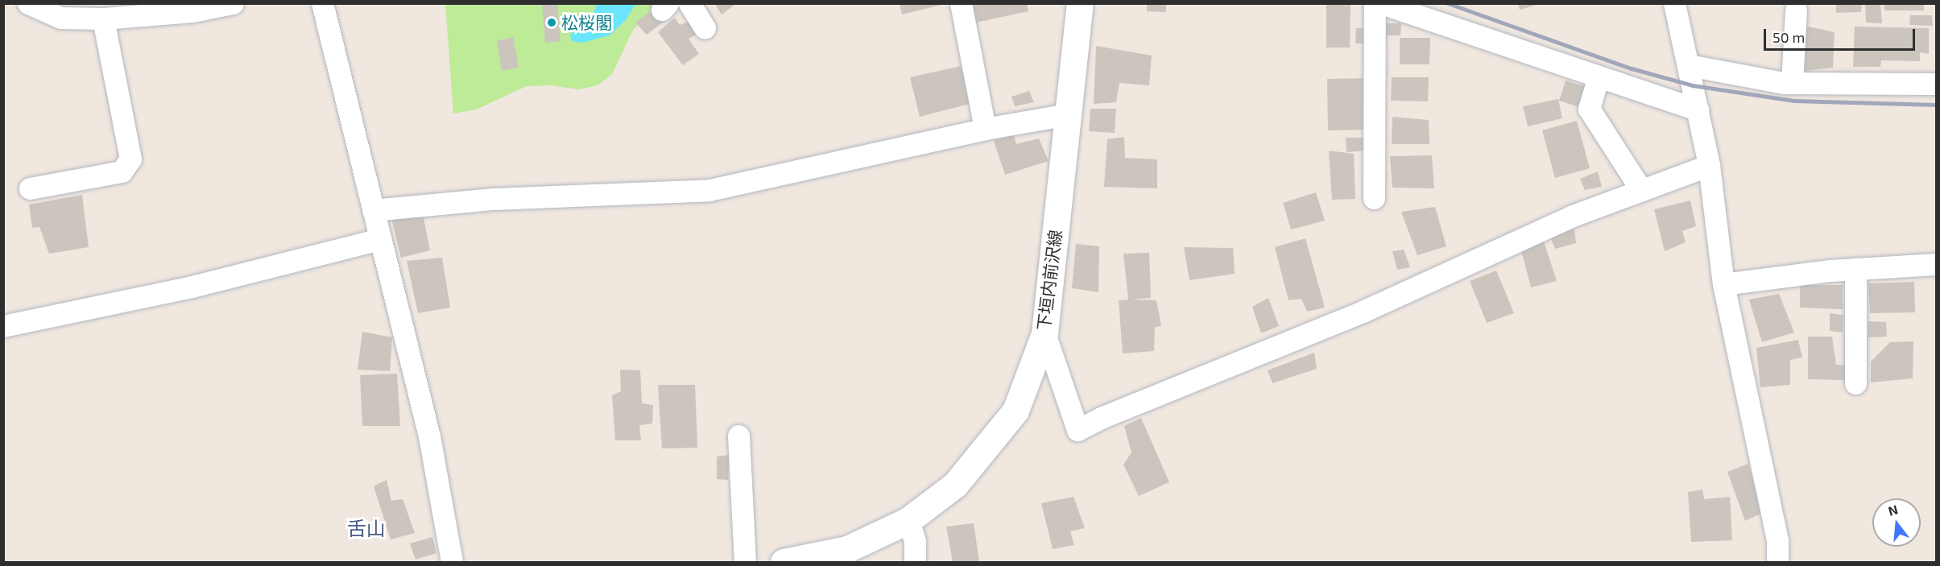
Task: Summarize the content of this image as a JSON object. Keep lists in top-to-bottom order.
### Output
{
  "streets": {
    "main road": ["下垣内前沢線"]
  },
  "districts": ["舌山"],
  "places": ["松桜閣"],
  "scale_bar": "50 m",
  "north": "top"
}
